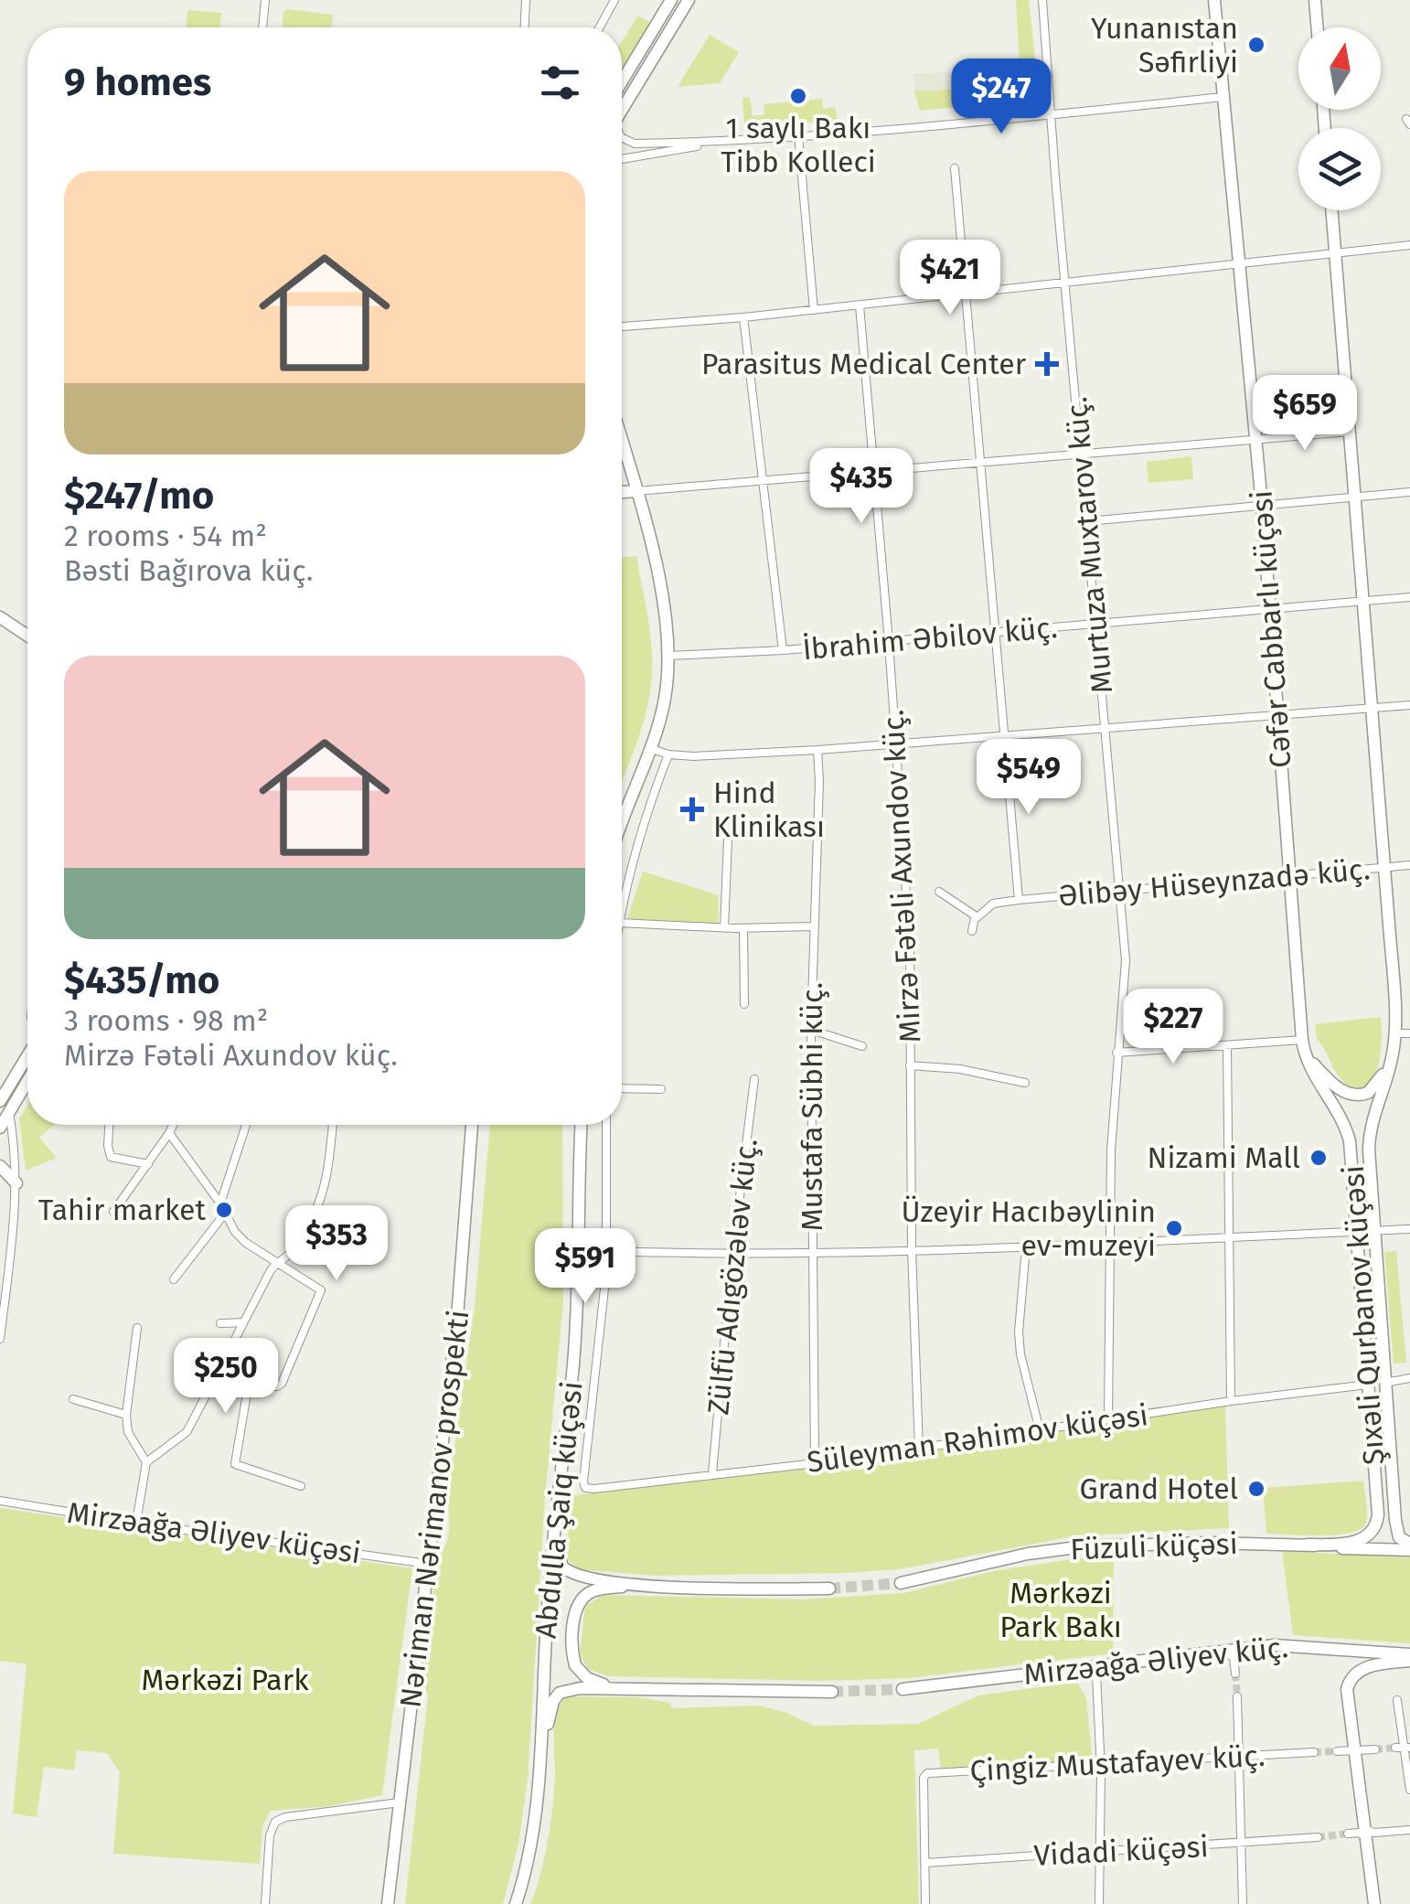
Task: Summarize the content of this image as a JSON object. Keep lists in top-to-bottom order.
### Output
{
  "streets": {
    "main road": [
      "Cəfər Cabbarlı küçəsi",
      "Şıxəli Qurbanov küçəsi",
      "Nəriman Nərimanov prospekti",
      "Abdulla Şaiq küçəsi",
      "Füzuli küçəsi",
      "Mirzəağa Əliyev küç."
    ],
    "street": [
      "Murtuza Muxtarov küç.",
      "İbrahim Əbilov küç.",
      "Mirzə Fətəli Axundov küç.",
      "Əlibəy Hüseynzadə küç.",
      "Mustafa Sübhi küç.",
      "Zülfü Adıgözələv küç.",
      "Süleyman Rəhimov küçəsi",
      "Mirzəağa Əliyev küçəsi",
      "Çingiz Mustafayev küç.",
      "Vidadi küçəsi"
    ]
  },
  "crossings": [
    ["Murtuza Muxtarov küç.", "İbrahim Əbilov küç."],
    ["Murtuza Muxtarov küç.", "Əlibəy Hüseynzadə küç."],
    ["Murtuza Muxtarov küç.", "Süleyman Rəhimov küçəsi"],
    ["Cəfər Cabbarlı küçəsi", "İbrahim Əbilov küç."],
    ["Cəfər Cabbarlı küçəsi", "Əlibəy Hüseynzadə küç."],
    ["Cəfər Cabbarlı küçəsi", "Şıxəli Qurbanov küçəsi"],
    ["İbrahim Əbilov küç.", "Mirzə Fətəli Axundov küç."],
    ["Mirzə Fətəli Axundov küç.", "Süleyman Rəhimov küçəsi"],
    ["Mustafa Sübhi küç.", "Süleyman Rəhimov küçəsi"],
    ["Zülfü Adıgözələv küç.", "Süleyman Rəhimov küçəsi"],
    ["Şıxəli Qurbanov küçəsi", "Süleyman Rəhimov küçəsi"],
    ["Şıxəli Qurbanov küçəsi", "Füzuli küçəsi"],
    ["Nəriman Nərimanov prospekti", "Mirzəağa Əliyev küçəsi"],
    ["Çingiz Mustafayev küç.", "Vidadi küçəsi"]
  ],
  "parks": ["Mərkəzi Park Bakı", "Mərkəzi Park"],
  "places": {
    "other": [
      "Yunanıstan Səfirliyi",
      "1 saylı Bakı Tibb Kolleci",
      "Nizami Mall",
      "Tahir market",
      "Üzeyir Hacıbəylinin ev-muzeyi",
      "Grand Hotel"
    ],
    "health": ["Parasitus Medical Center", "Hind Klinikası"]
  },
  "north": "top",
  "page": {
    "heading": "9 homes",
    "price": [
      "$247",
      "$421",
      "$659",
      "$435",
      "$549",
      "$227",
      "$353",
      "$591",
      "$250"
    ],
    "list": [
      {
        "name": "$247/mo",
        "note": "2 rooms · 54 m² · Bəsti Bağırova küç."
      },
      {
        "name": "$435/mo",
        "note": "3 rooms · 98 m² · Mirzə Fətəli Axundov küç."
      }
    ]
  }
}
